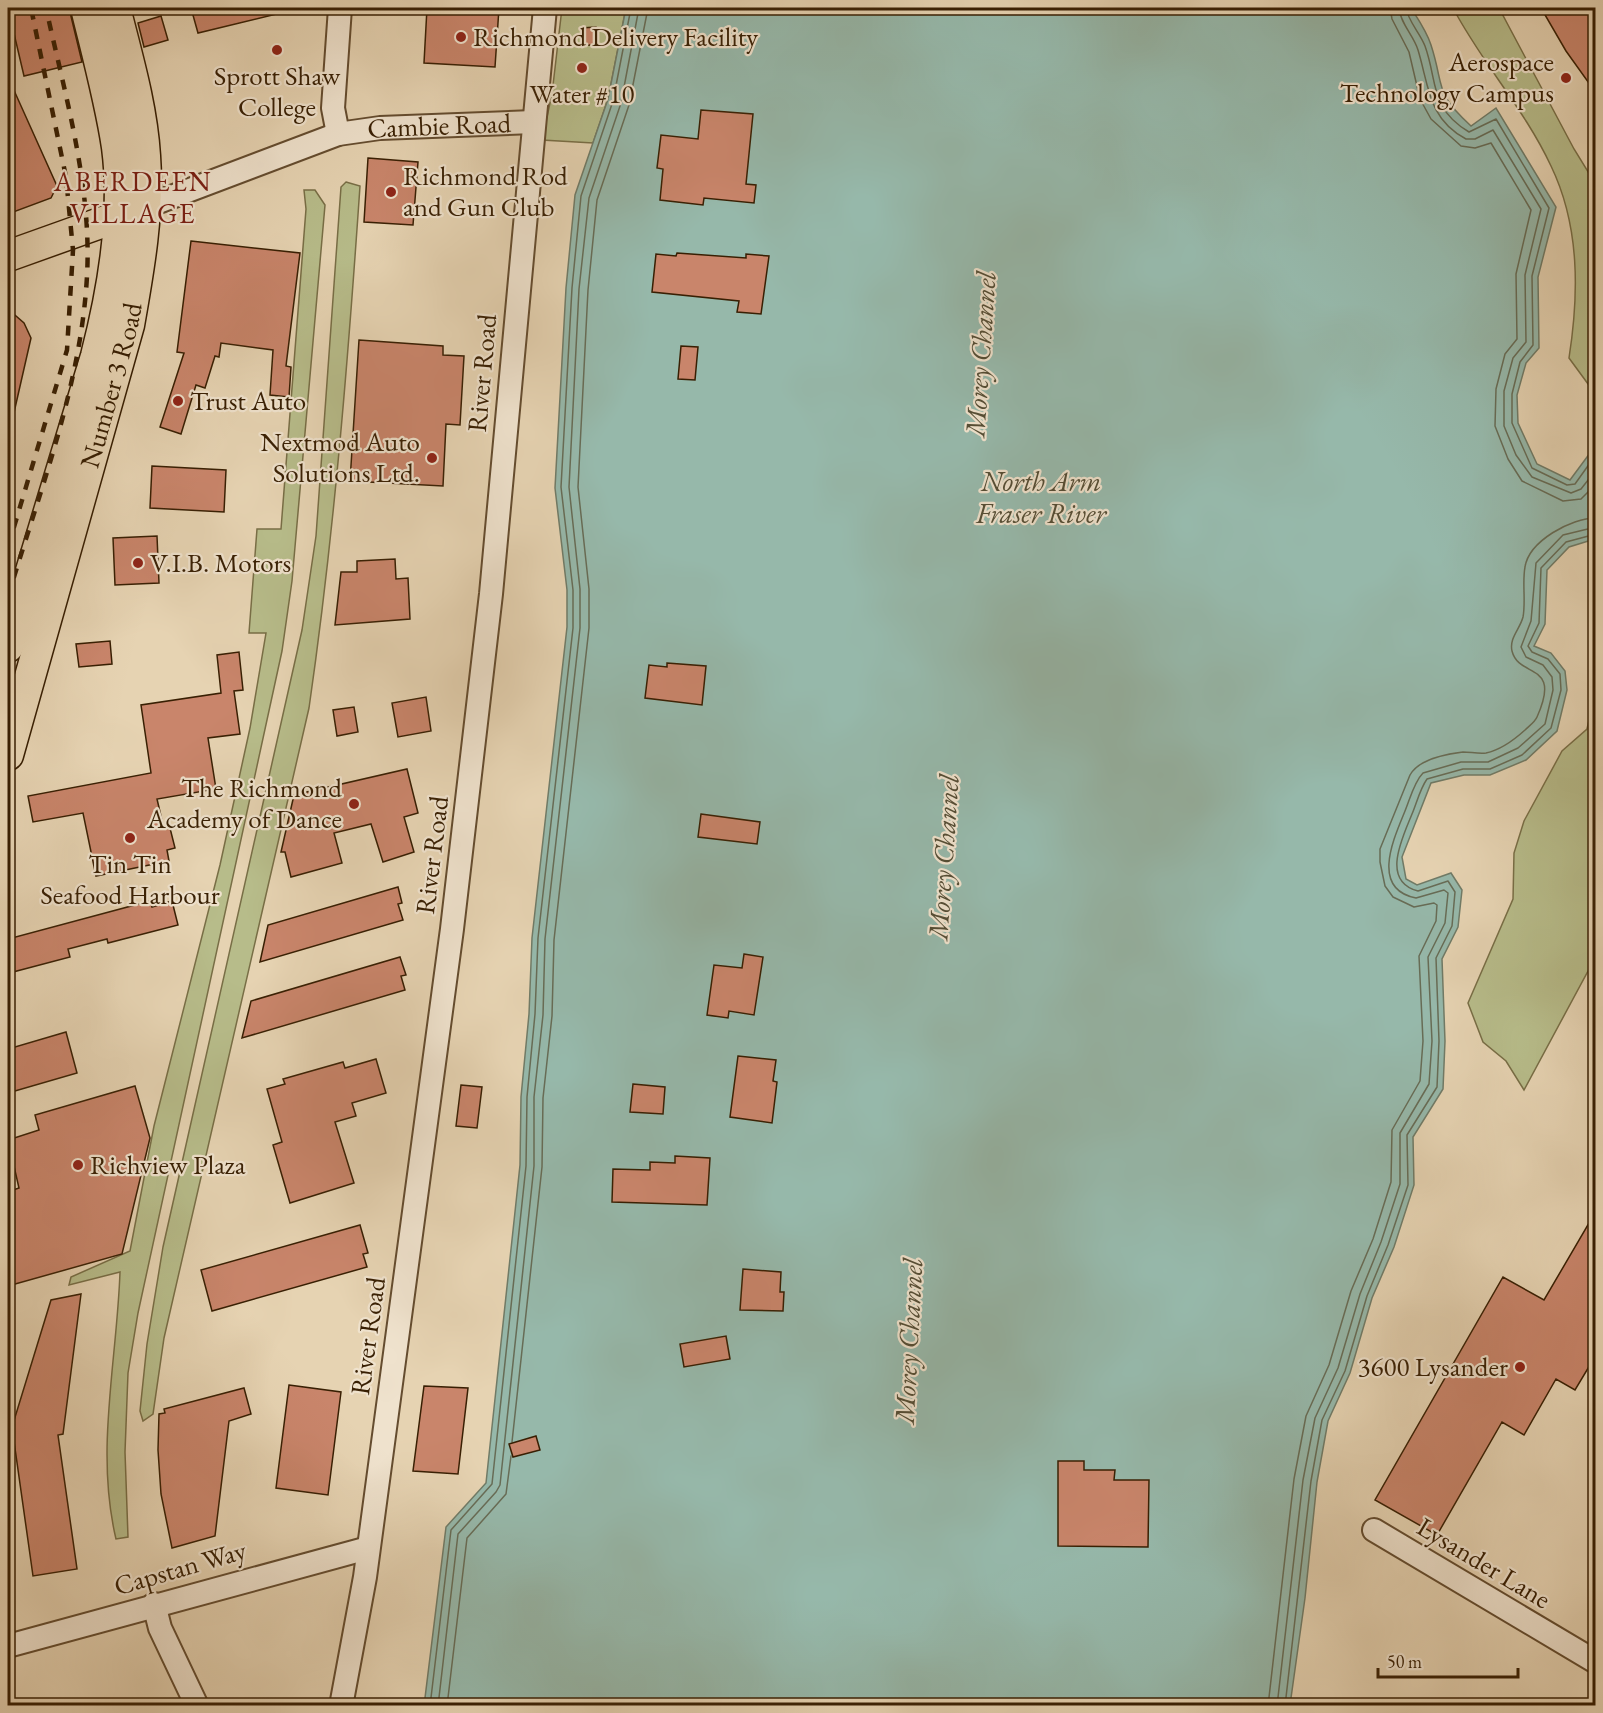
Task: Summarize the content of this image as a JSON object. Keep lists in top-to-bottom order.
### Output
{
  "streets": {
    "main road": ["Cambie Road", "Number 3 Road"],
    "street": ["River Road", "Lysander Lane", "Capstan Way"]
  },
  "crossings": [
    ["Cambie Road", "River Road"],
    ["Cambie Road", "Number 3 Road"],
    ["River Road", "Capstan Way"]
  ],
  "districts": ["ABERDEEN VILLAGE"],
  "water": ["Morey Channel", "North Arm Fraser River"],
  "places": [
    "Richmond Delivery Facility",
    "Sprott Shaw College",
    "Water #10",
    "Aerospace Technology Campus",
    "Richmond Rod and Gun Club",
    "Trust Auto",
    "Nextmod Auto Solutions Ltd.",
    "V.I.B. Motors",
    "The Richmond Academy of Dance",
    "Tin Tin Seafood Harbour",
    "Richview Plaza",
    "3600 Lysander"
  ],
  "scale_bar": "50 m"
}
